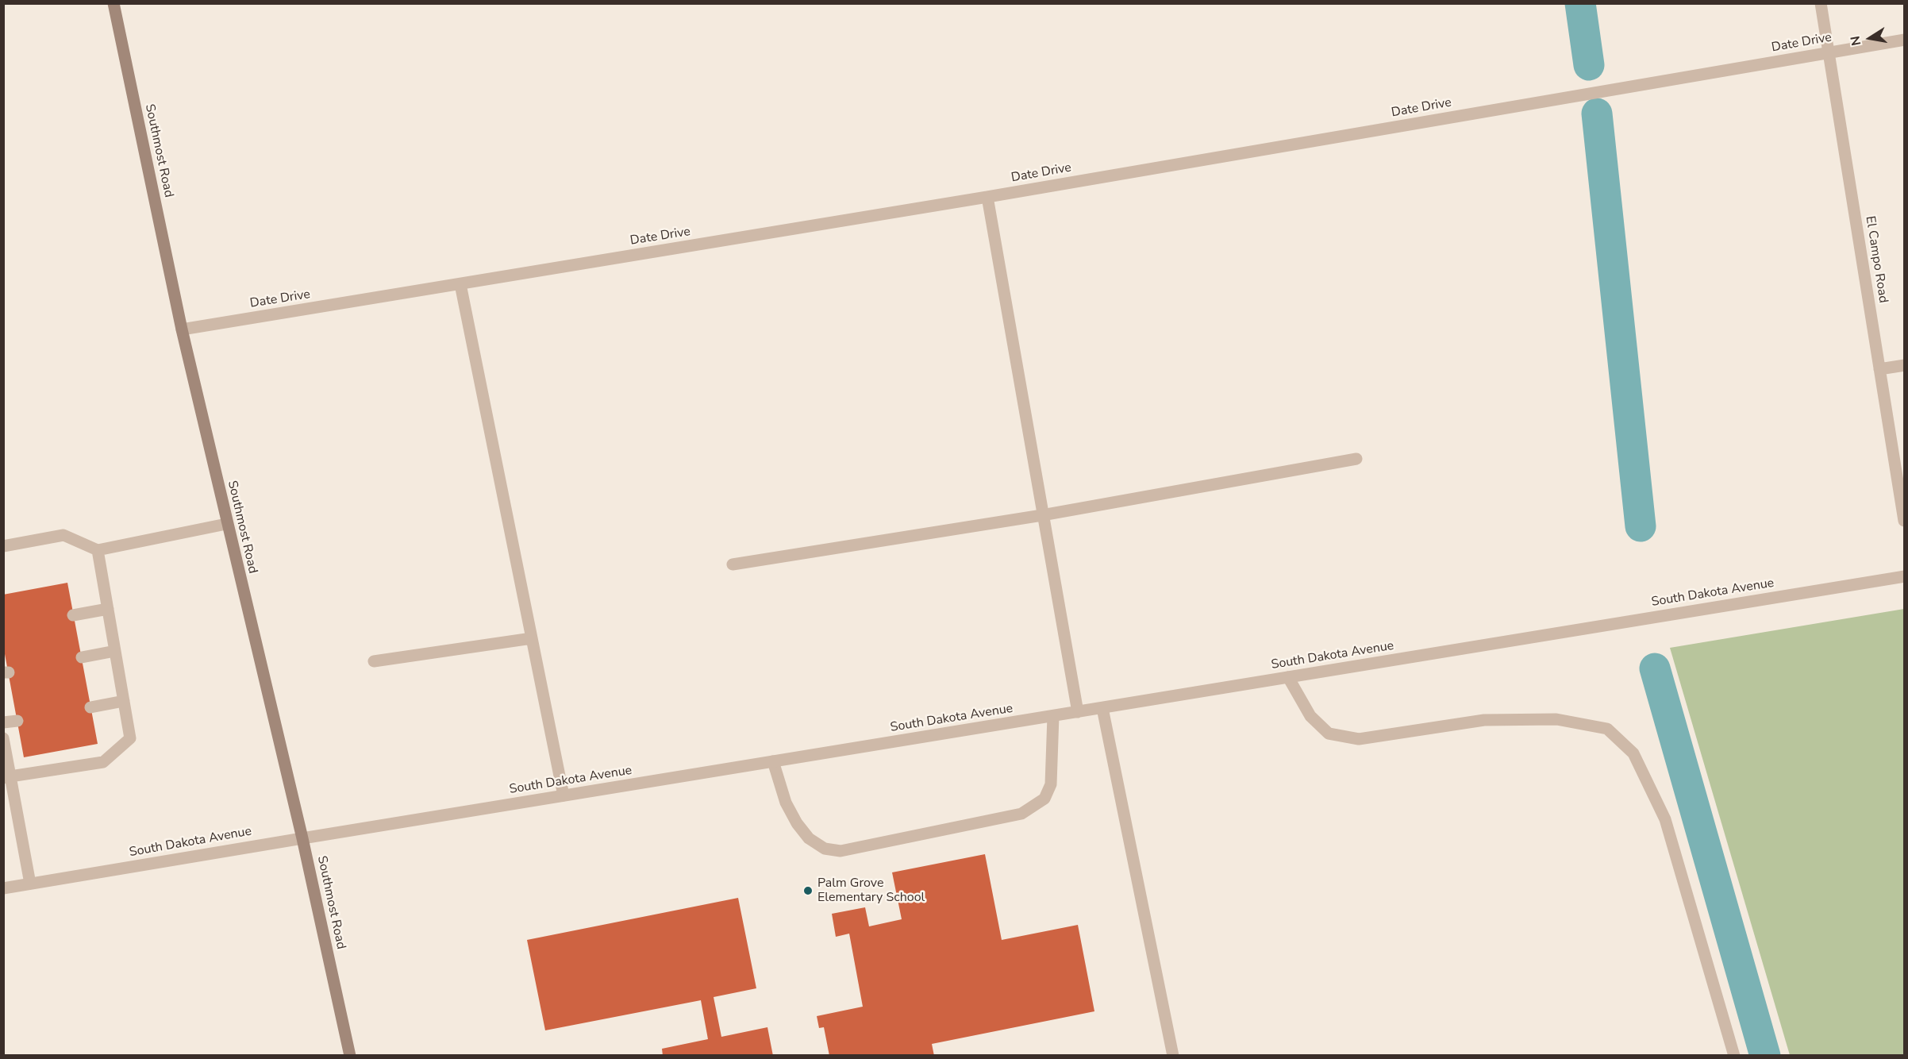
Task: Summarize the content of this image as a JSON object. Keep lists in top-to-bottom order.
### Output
{
  "streets": {
    "main road": ["Southmost Road"],
    "street": ["Date Drive", "El Campo Road", "South Dakota Avenue"]
  },
  "crossings": [
    ["Date Drive", "Southmost Road"],
    ["Date Drive", "El Campo Road"],
    ["Southmost Road", "South Dakota Avenue"]
  ],
  "places": ["Palm Grove Elementary School"],
  "north": "left"
}
